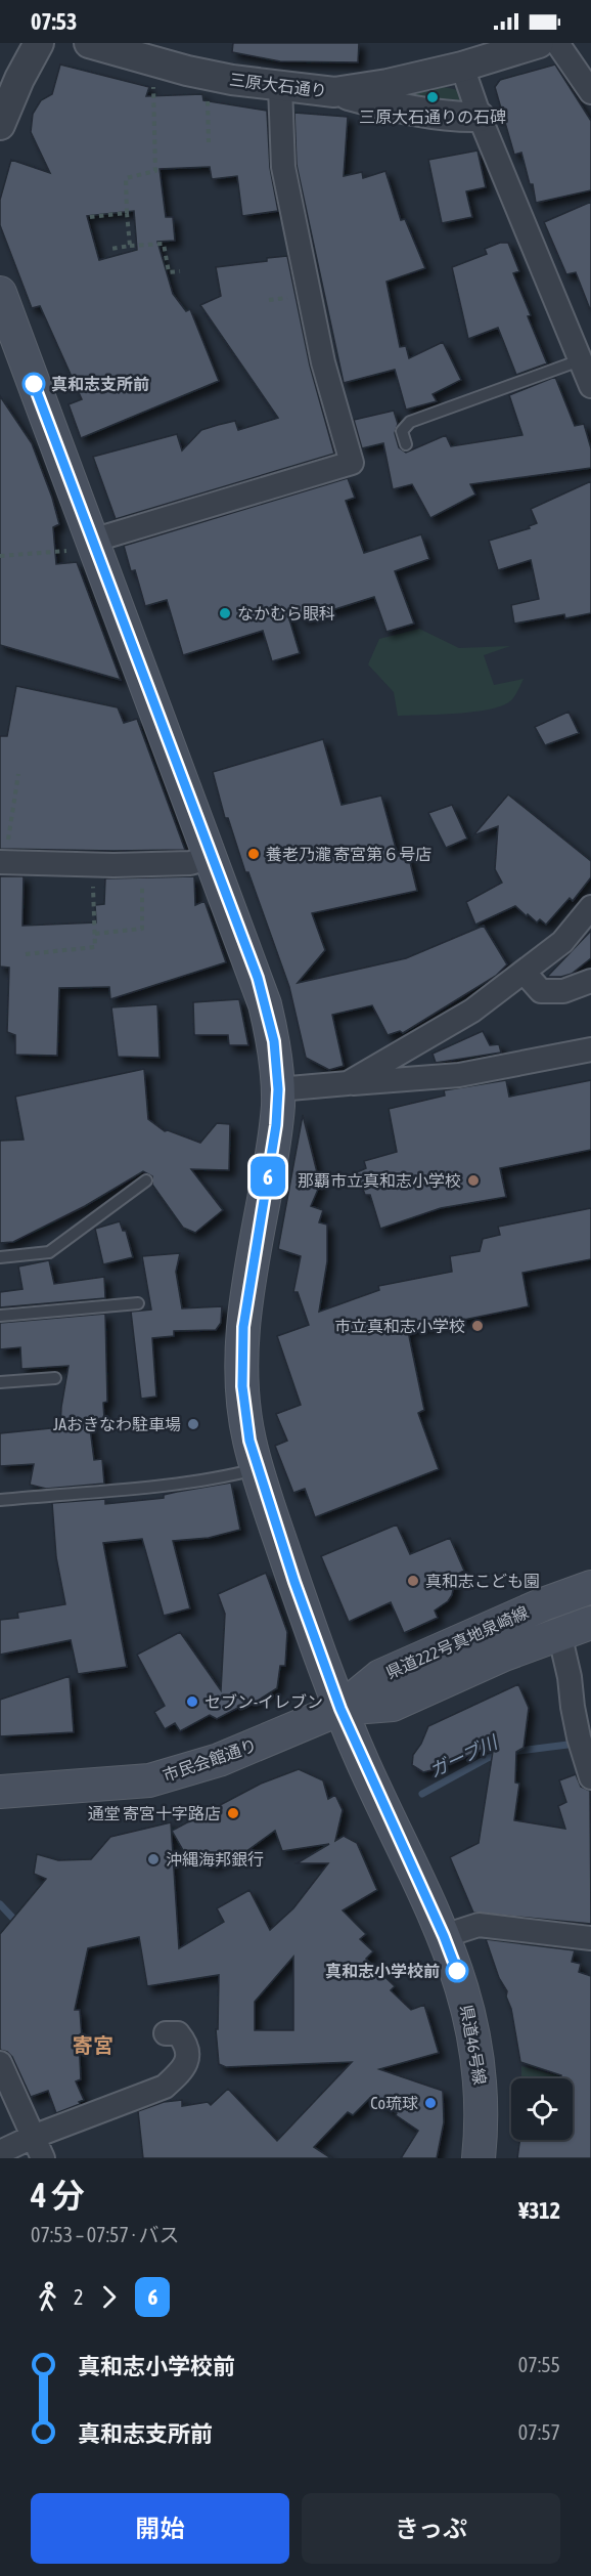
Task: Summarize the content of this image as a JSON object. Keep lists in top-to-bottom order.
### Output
{
  "streets": {
    "main road": ["県道222号真地泉崎線", "市民会館通り", "県道46号線"],
    "street": ["三原大石通り"]
  },
  "crossings": [
    ["県道222号真地泉崎線", "市民会館通り"],
    ["県道222号真地泉崎線", "県道46号線"],
    ["市民会館通り", "県道46号線"]
  ],
  "districts": ["寄宮"],
  "water": ["ガーブ川"],
  "places": [
    "三原大石通りの石碑",
    "真和志支所前",
    "なかむら眼科",
    "養老乃瀧 寄宮第６号店",
    "那覇市立真和志小学校",
    "市立真和志小学校",
    "JAおきなわ駐車場",
    "真和志こども園",
    "セブン-イレブン",
    "通堂 寄宮十字路店",
    "沖縄海邦銀行",
    "真和志小学校前",
    "Co琉球"
  ],
  "lines": ["bus line 6"],
  "page": {
    "status": "07:53",
    "on_map": "6",
    "heading": ["4 分", "07:53 – 07:57 · バス", "¥312"],
    "legs": ["2", "6"],
    "list": [
      {
        "name": "真和志小学校前",
        "value": "07:55"
      },
      {
        "name": "真和志支所前",
        "value": "07:57"
      }
    ],
    "buttons": ["開始", "きっぷ"]
  }
}
